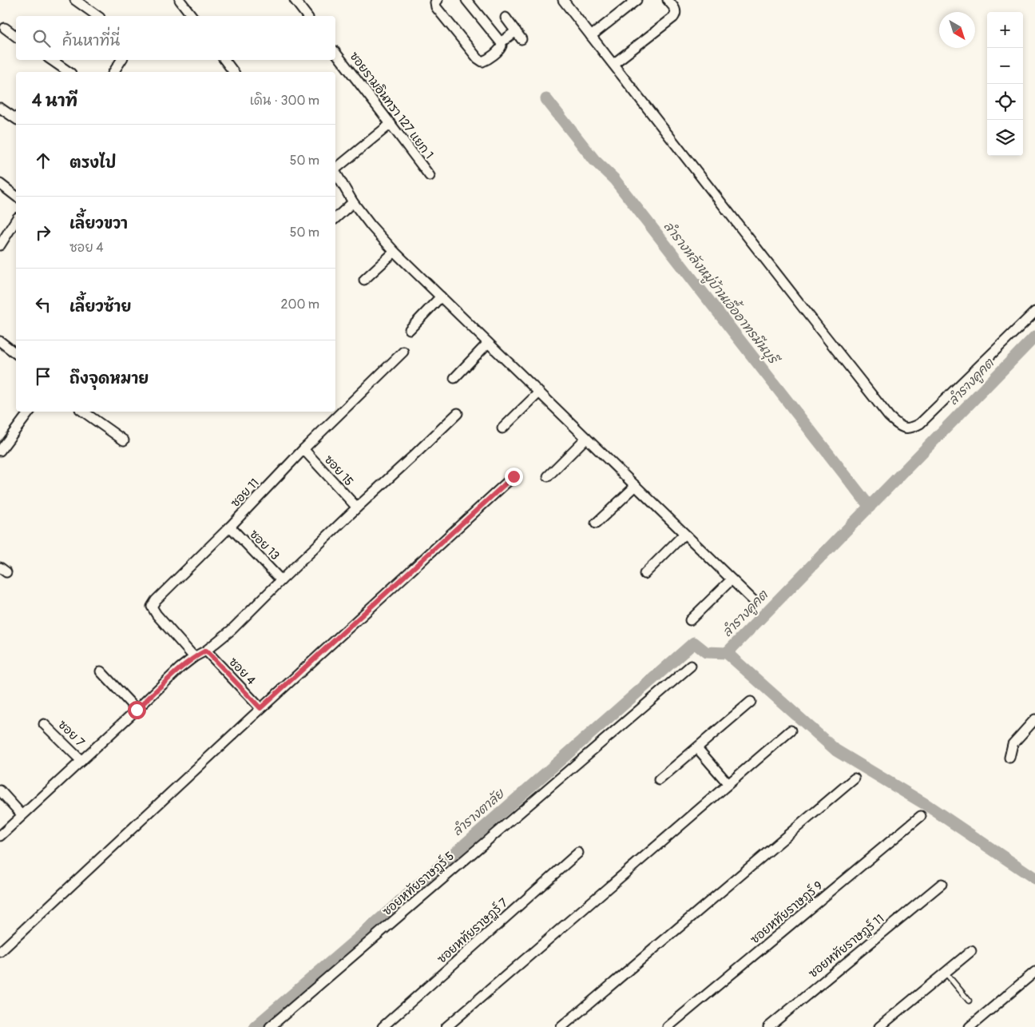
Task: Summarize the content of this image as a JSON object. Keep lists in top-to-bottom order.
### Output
{
  "streets": {
    "street": [
      "ซอยรามอินทรา 127 แยก 1",
      "ซอย 15",
      "ซอย 11",
      "ซอย 13",
      "ซอย 4",
      "ซอย 7",
      "ซอยหทัยราษฎร์ 5",
      "ซอยหทัยราษฎร์ 9",
      "ซอยหทัยราษฎร์ 7",
      "ซอยหทัยราษฎร์ 11"
    ]
  },
  "crossings": [
    ["ซอย 15", "ซอย 11"],
    ["ซอย 11", "ซอย 13"]
  ],
  "water": ["ลำรางหลังหมู่บ้านเอื้ออาทรมีนบุรี", "ลำรางคูคต", "ลำรางตาลัย"],
  "north": "bottom right",
  "page": {
    "map_buttons": ["+", "−"],
    "search": "ค้นหาที่นี่",
    "heading": ["4 นาที", "เดิน · 300 m"],
    "list": [
      ["ตรงไป", "50 m"],
      ["เลี้ยวขวา", "ซอย 4", "50 m"],
      ["เลี้ยวซ้าย", "200 m"],
      "ถึงจุดหมาย"
    ]
  }
}
